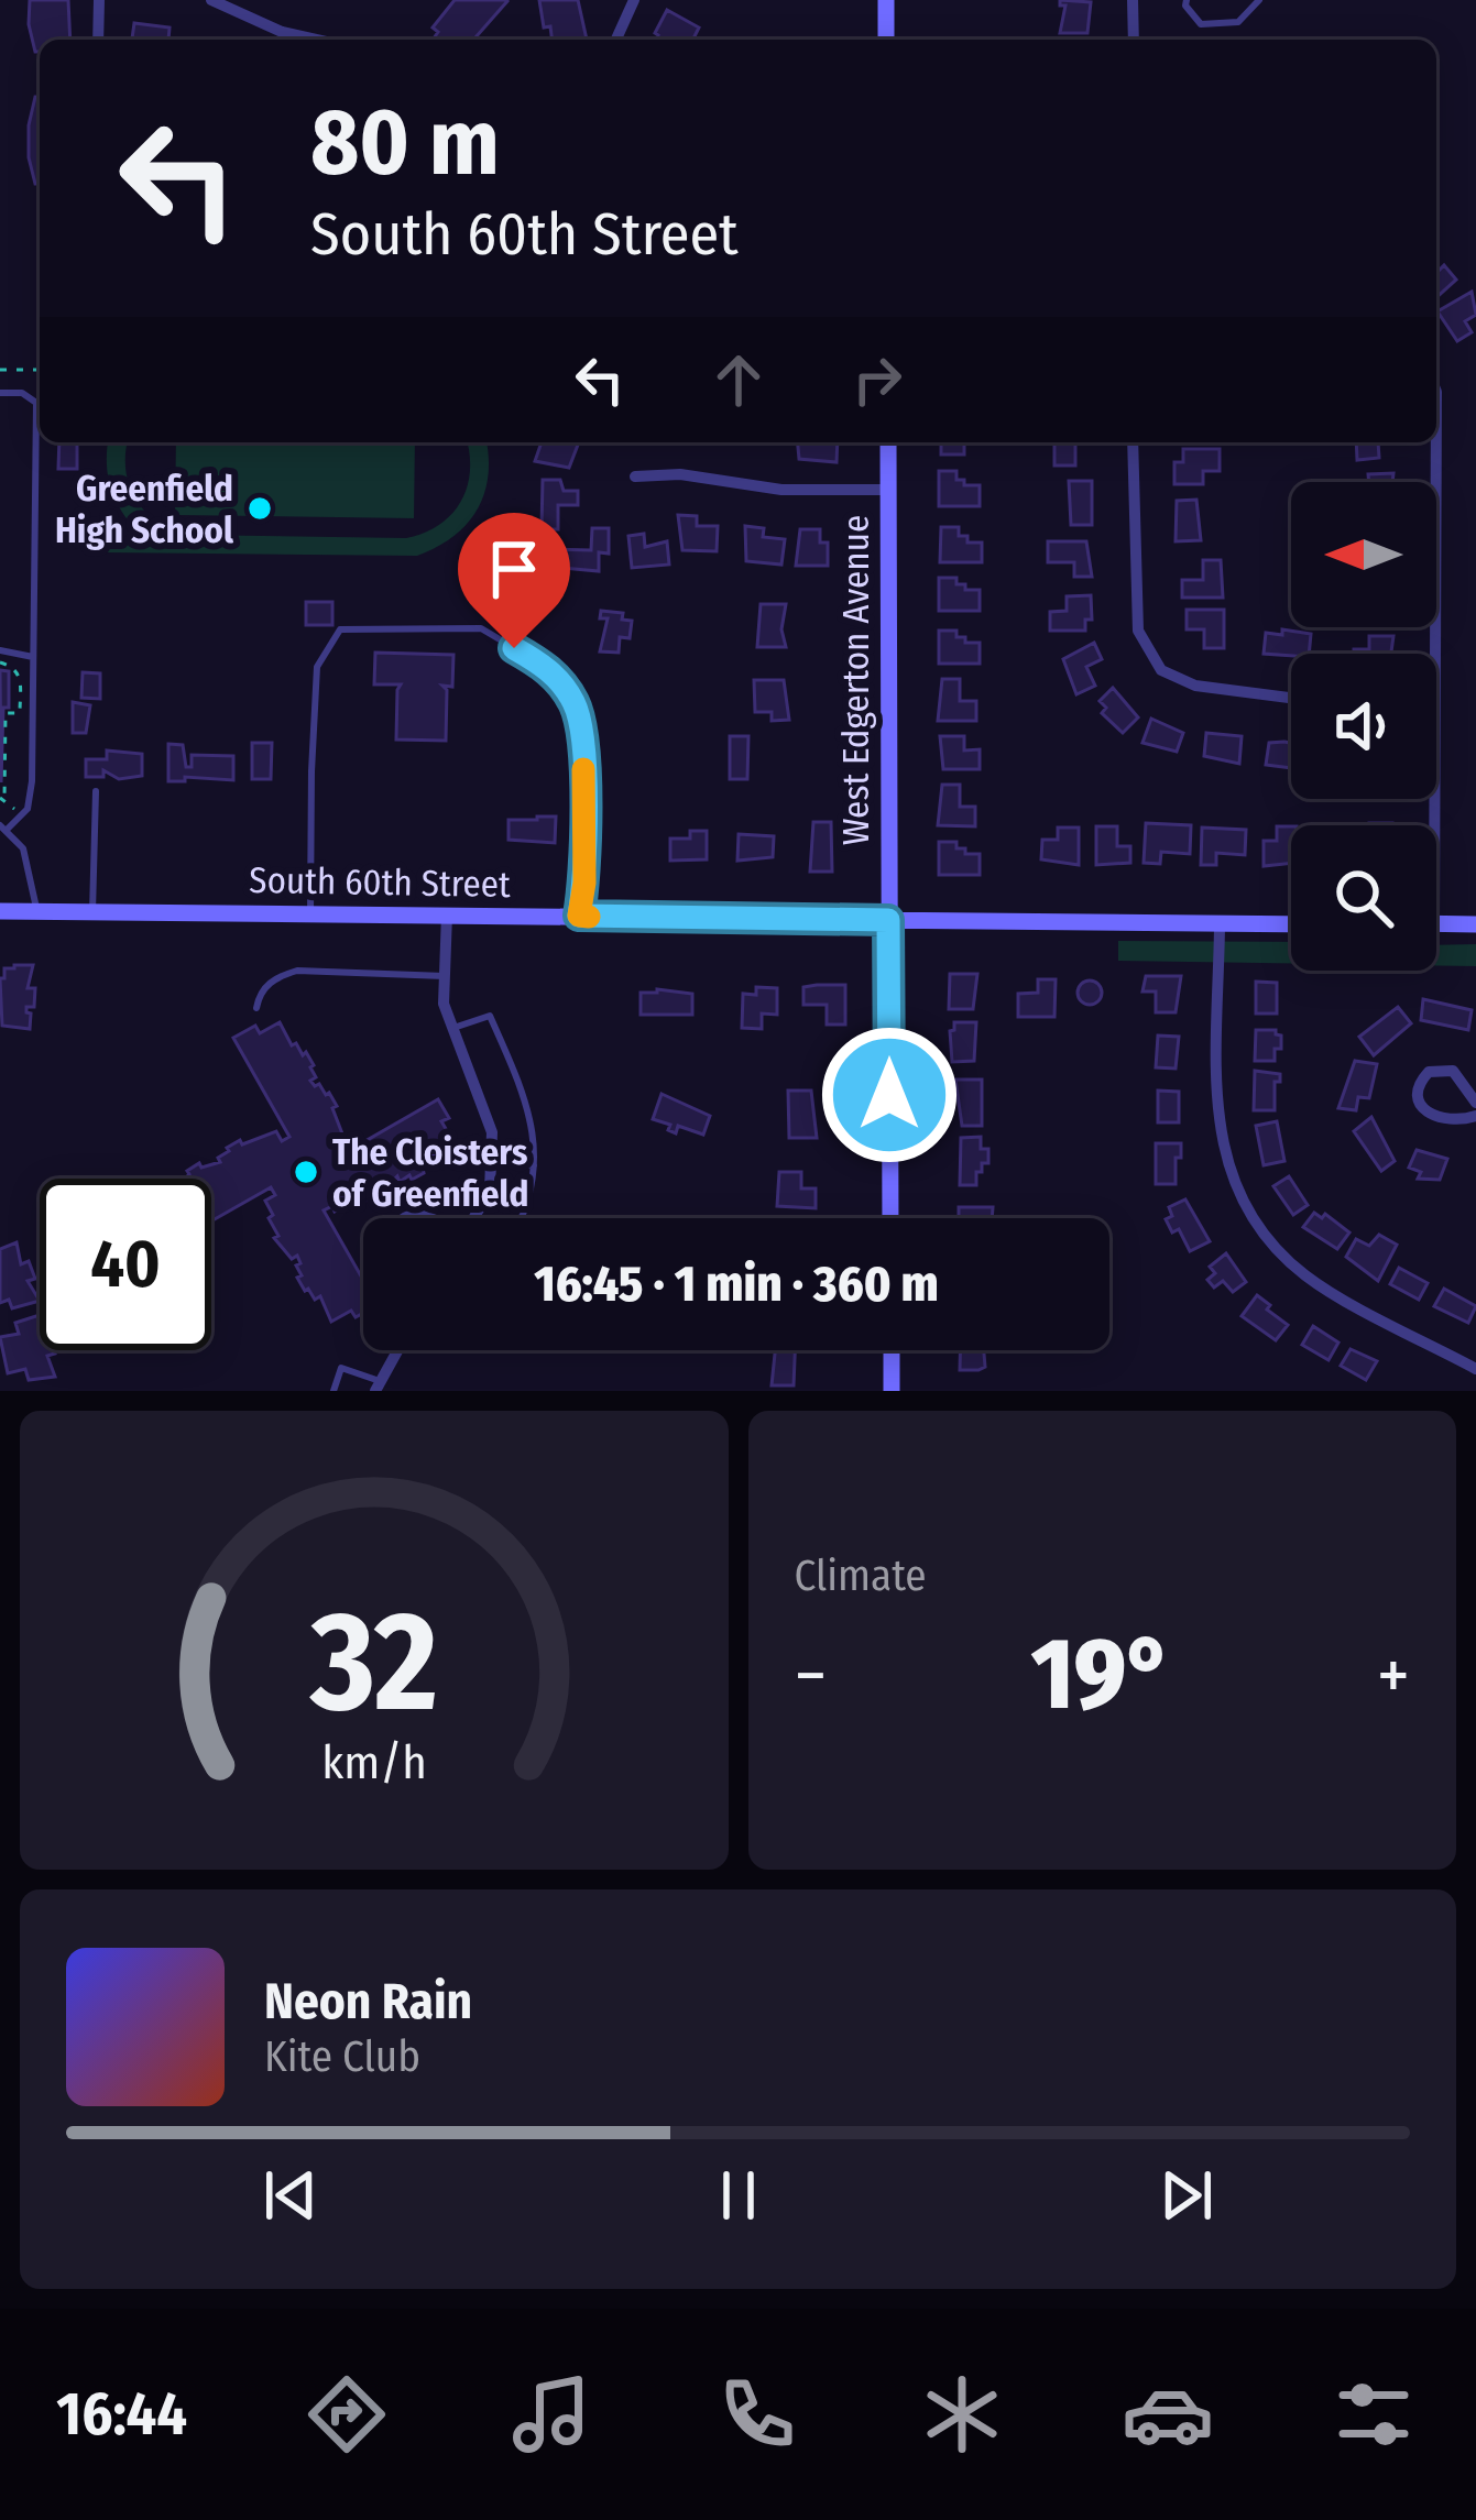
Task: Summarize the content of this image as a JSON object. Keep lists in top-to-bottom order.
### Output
{
  "streets": {
    "street": ["West Edgerton Avenue", "South 60th Street"]
  },
  "crossings": [
    ["West Edgerton Avenue", "South 60th Street"]
  ],
  "places": ["Greenfield High School", "The Cloisters of Greenfield"],
  "north": "left",
  "page": {
    "turn": ["80 m", "South 60th Street"],
    "limit": "40",
    "trip": "16:45 · 1 min · 360 m",
    "tile": "Climate",
    "heat": ["−", "19°", "+"],
    "song": ["Neon Rain", "Kite Club"],
    "tabs": "16:44",
    "gauge": ["32", "km/h"]
  }
}
